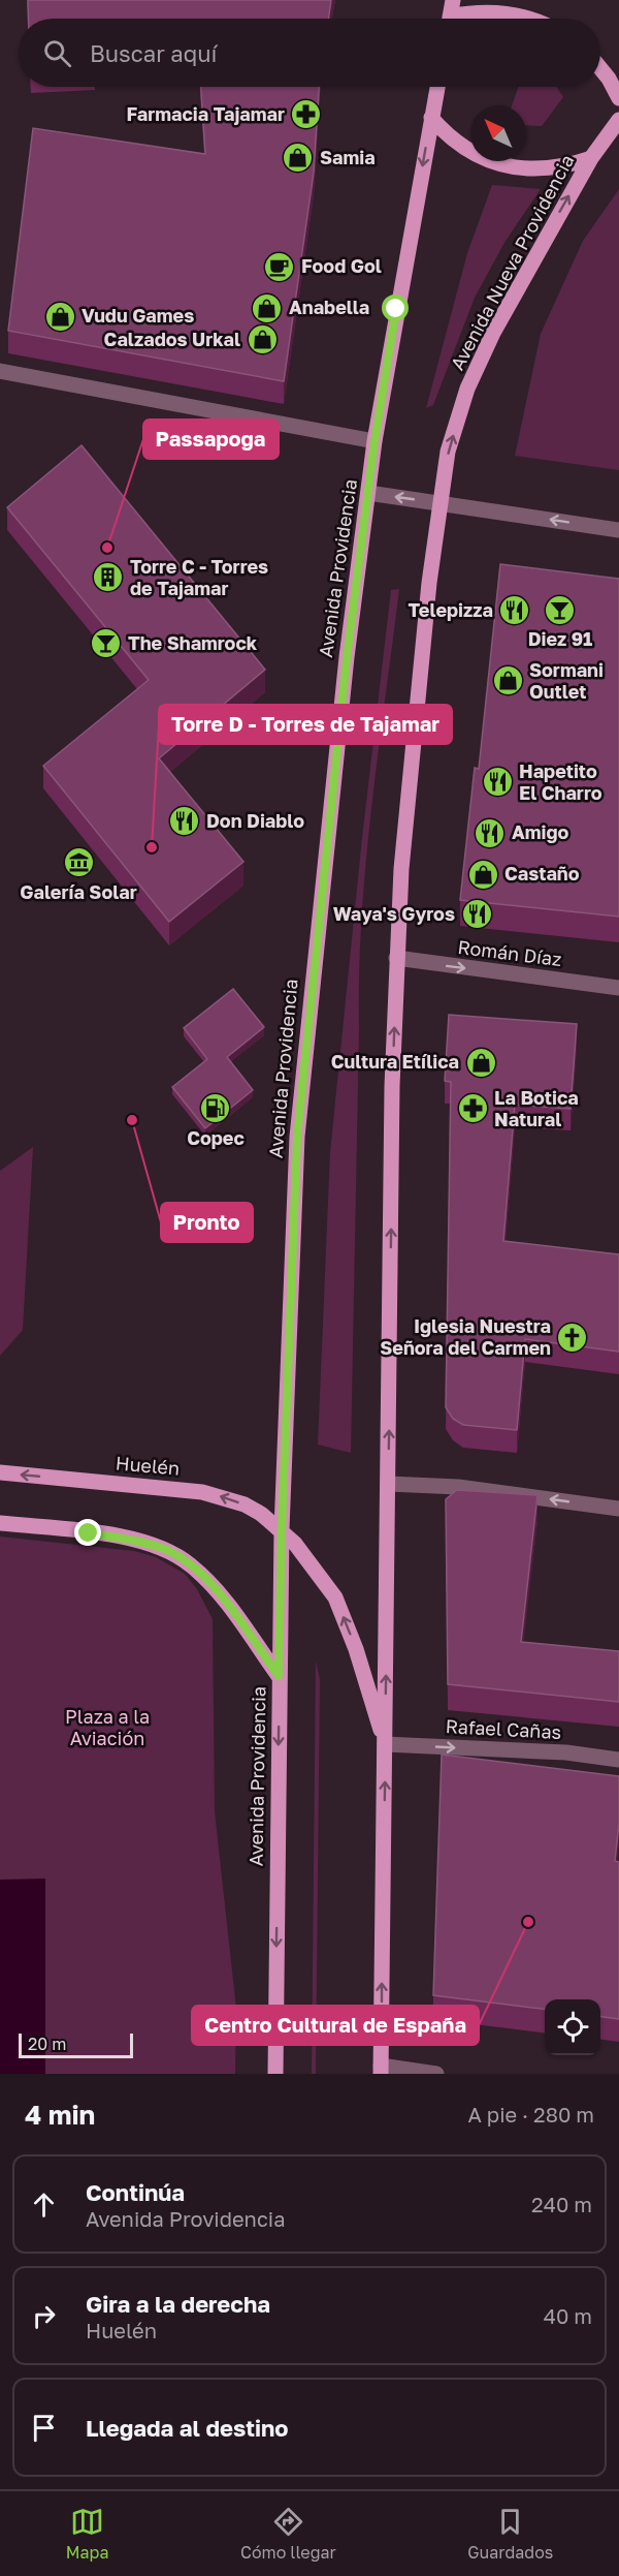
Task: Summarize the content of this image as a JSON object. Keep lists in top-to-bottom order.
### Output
{
  "streets": {
    "main road": ["Avenida Nueva Providencia", "Avenida Providencia", "Huelén"],
    "street": ["Román Díaz", "Rafael Cañas"]
  },
  "crossings": [
    ["Avenida Providencia", "Huelén"],
    ["Huelén", "Rafael Cañas"]
  ],
  "one_way": ["Avenida Nueva Providencia", "Román Díaz", "Rafael Cañas"],
  "parks": ["Plaza a la Aviación"],
  "places": {
    "pharmacy": ["Farmacia Tajamar", "La Botica Natural"],
    "shop": [
      "Samia",
      "Anabella",
      "Vudu Games",
      "Calzados Urkal",
      "Sormani Outlet",
      "Castaño",
      "Cultura Etílica"
    ],
    "cafe": ["Food Gol"],
    "other": [
      "Passapoga",
      "Torre D - Torres de Tajamar",
      "Pronto",
      "Centro Cultural de España"
    ],
    "building": ["Torre C - Torres de Tajamar"],
    "bar": ["Diez 91", "The Shamrock"],
    "restaurant": [
      "Telepizza",
      "Hapetito El Charro",
      "Don Diablo",
      "Amigo",
      "Waya's Gyros"
    ],
    "museum": ["Galería Solar"],
    "fuel station": ["Copec"],
    "church": ["Iglesia Nuestra Señora del Carmen"]
  },
  "scale_bar": "20 m",
  "north": "top left",
  "page": {
    "search": "Buscar aquí",
    "scale": "20 m",
    "heading": ["4 min", "A pie · 280 m"],
    "list": [
      ["Continúa", "Avenida Providencia", "240 m"],
      ["Gira a la derecha", "Huelén", "40 m"],
      "Llegada al destino"
    ],
    "nav": ["Mapa", "Cómo llegar", "Guardados"]
  }
}
